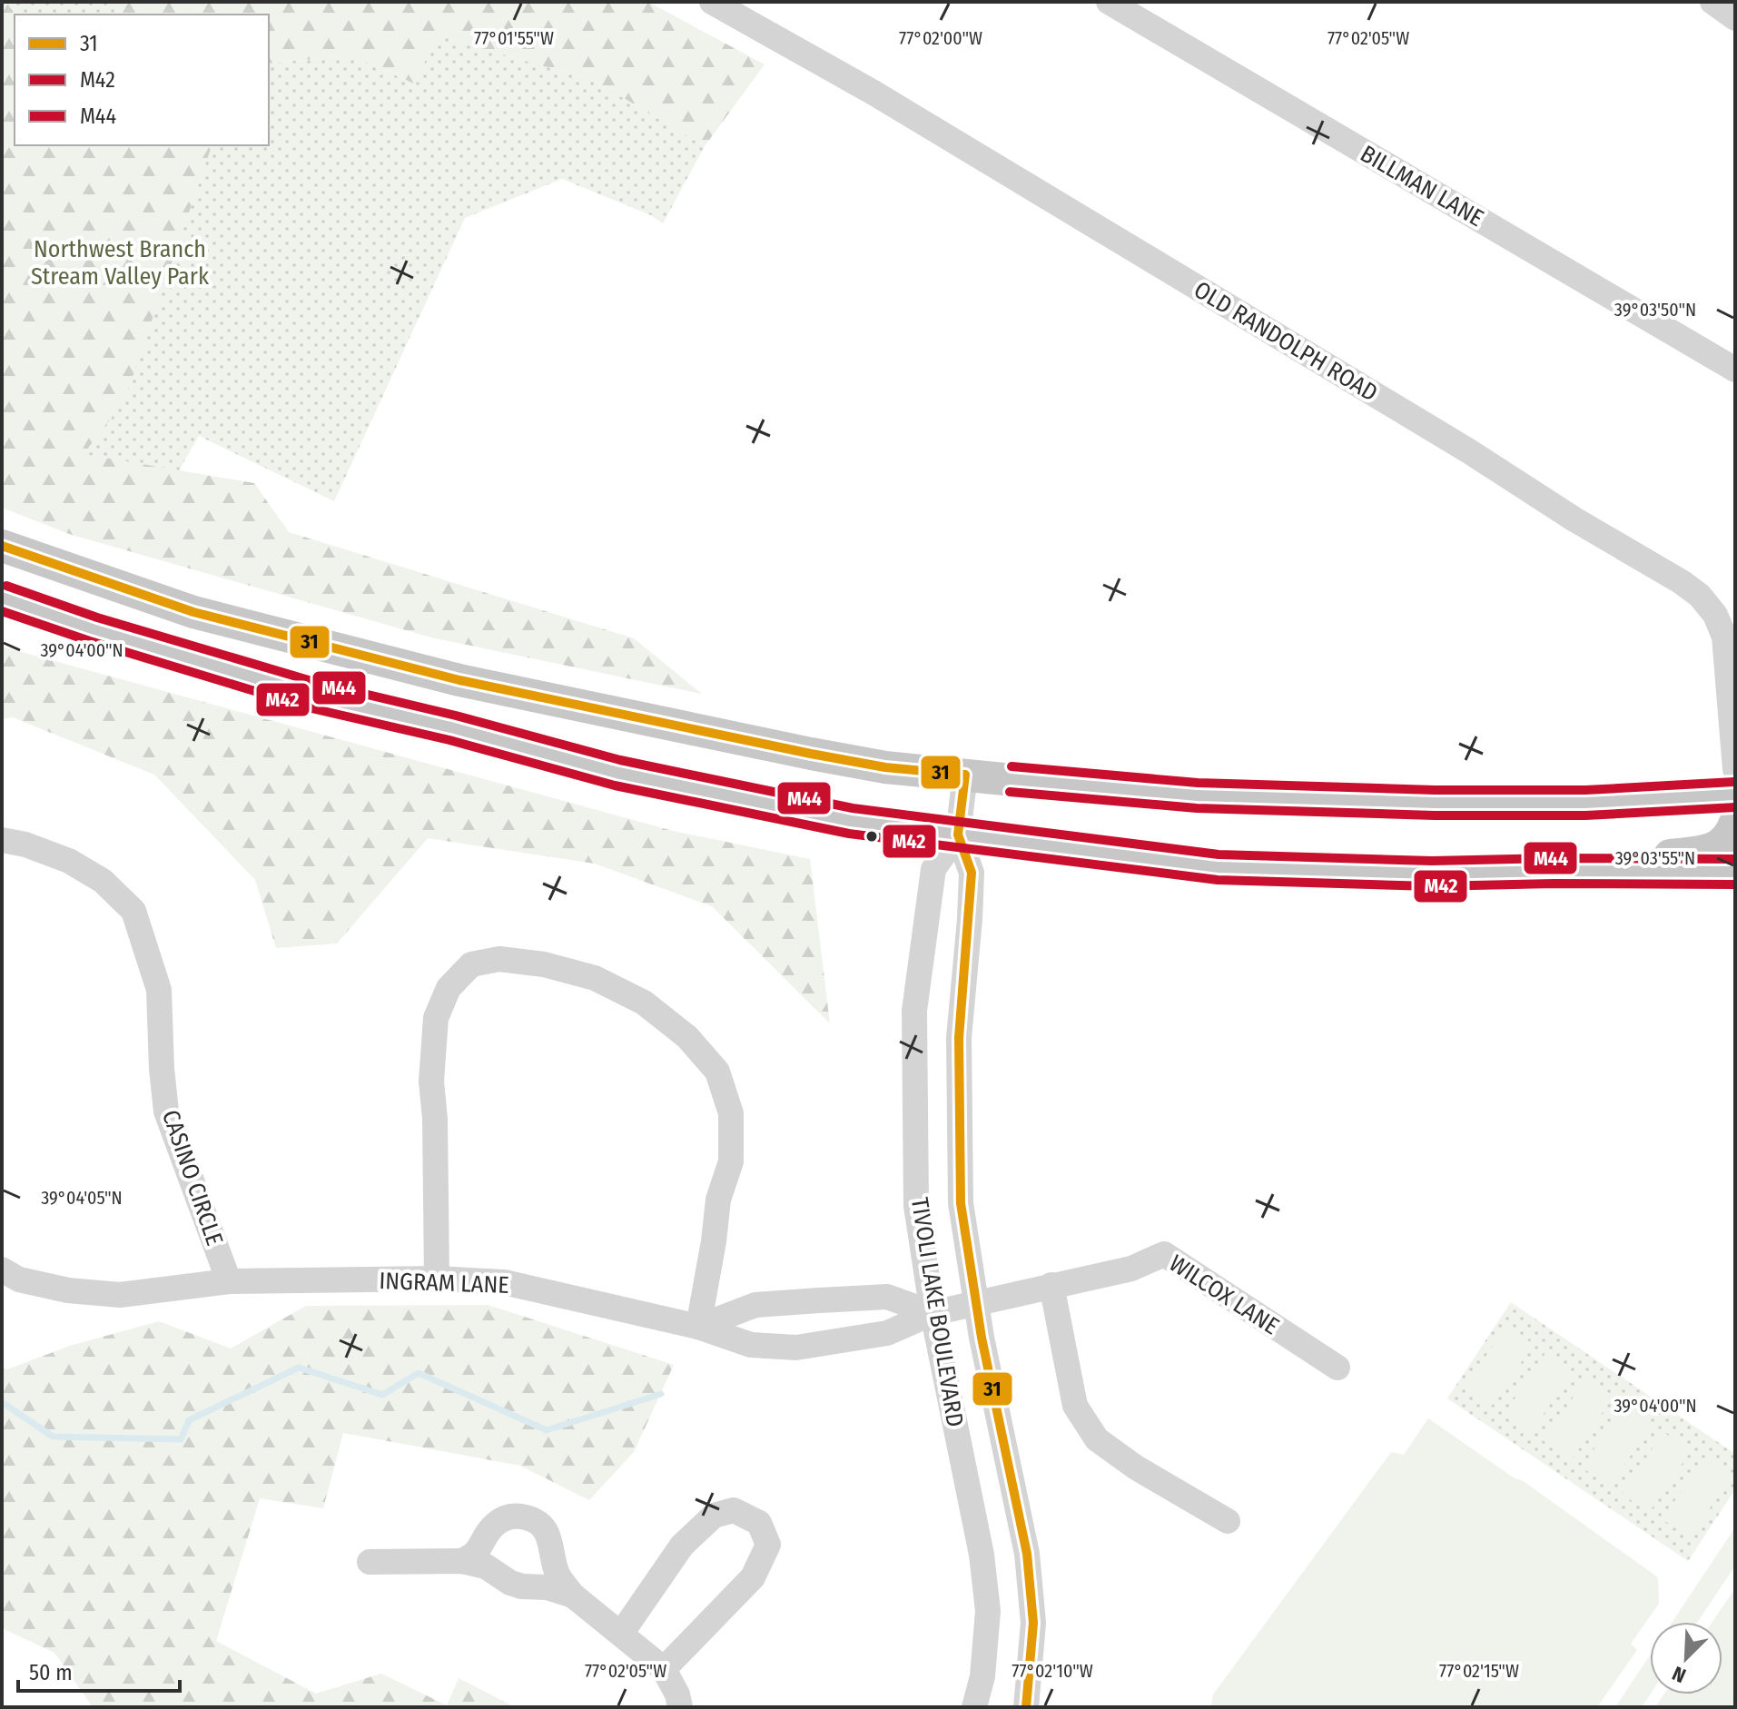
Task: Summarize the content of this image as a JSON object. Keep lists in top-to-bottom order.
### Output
{
  "streets": {
    "street": [
      "BILLMAN LANE",
      "OLD RANDOLPH ROAD",
      "CASINO CIRCLE",
      "INGRAM LANE",
      "WILCOX LANE",
      "TIVOLI LAKE BOULEVARD"
    ]
  },
  "crossings": [
    ["CASINO CIRCLE", "INGRAM LANE"],
    ["INGRAM LANE", "WILCOX LANE"],
    ["INGRAM LANE", "TIVOLI LAKE BOULEVARD"],
    ["WILCOX LANE", "TIVOLI LAKE BOULEVARD"]
  ],
  "parks": ["Northwest Branch Stream Valley Park"],
  "lines": ["transit line 31", "transit line M44", "transit line M42"],
  "legend": ["31", "M42", "M44"],
  "scale_bar": "50 m",
  "north": "bottom left",
  "coordinates": [
    "77°01'55\"W",
    "77°02'00\"W",
    "77°02'05\"W",
    "39°03'50\"N",
    "39°04'00\"N",
    "39°03'55\"N",
    "39°04'05\"N",
    "77°02'10\"W",
    "77°02'15\"W"
  ]
}
